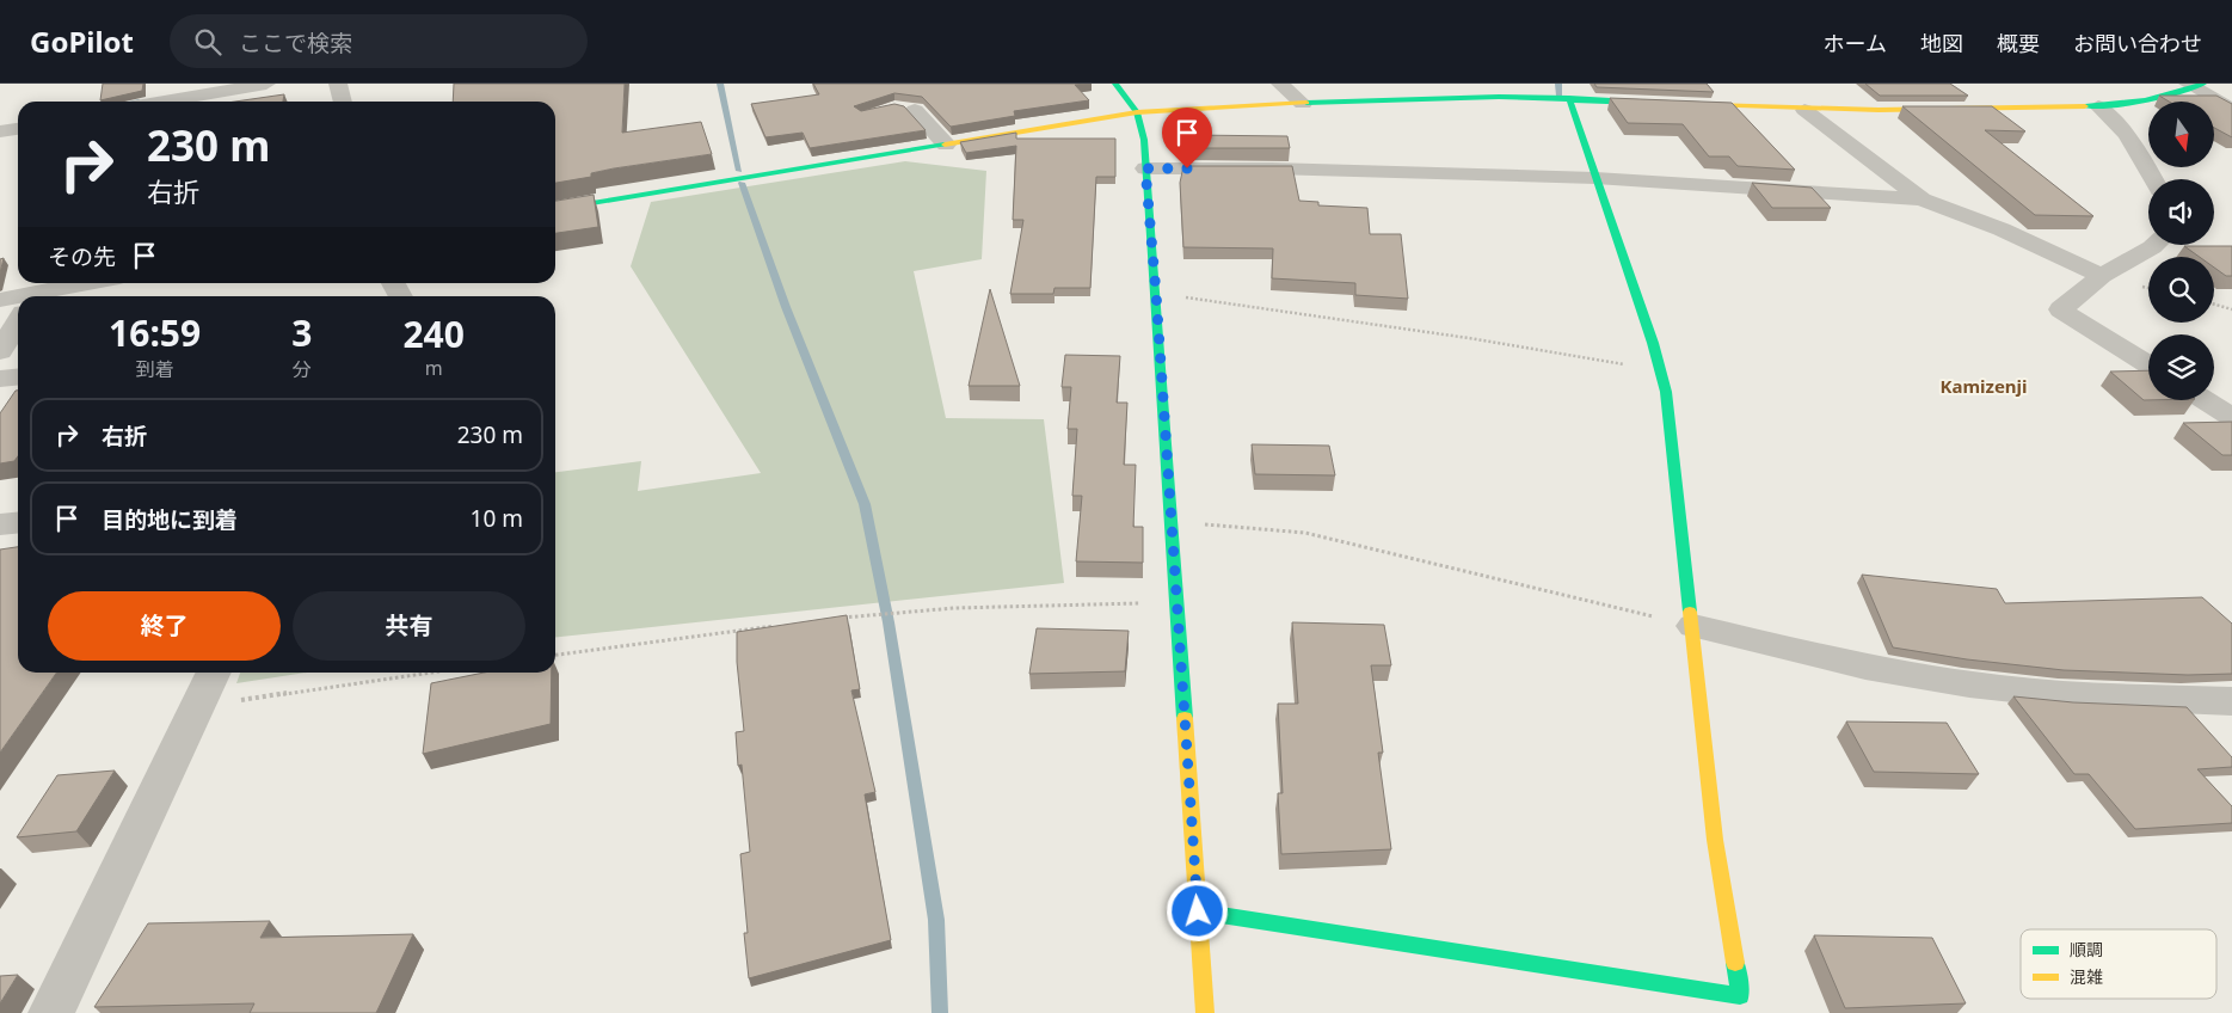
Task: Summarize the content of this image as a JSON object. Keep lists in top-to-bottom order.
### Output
{
  "districts": ["Kamizenji"],
  "legend": ["順調", "混雑"],
  "north": "bottom",
  "page": {
    "header": "GoPilot",
    "search": "ここで検索",
    "nav": [
      "ホーム",
      "地図",
      "概要",
      "お問い合わせ"
    ],
    "turn": ["230 m", "右折"],
    "then": "その先",
    "eta": [
      "16:59",
      "到着",
      "3",
      "分",
      "240",
      "m"
    ],
    "list": [
      {
        "name": "右折",
        "value": "230 m"
      },
      {
        "name": "目的地に到着",
        "value": "10 m"
      }
    ],
    "buttons": ["終了", "共有"]
  }
}
